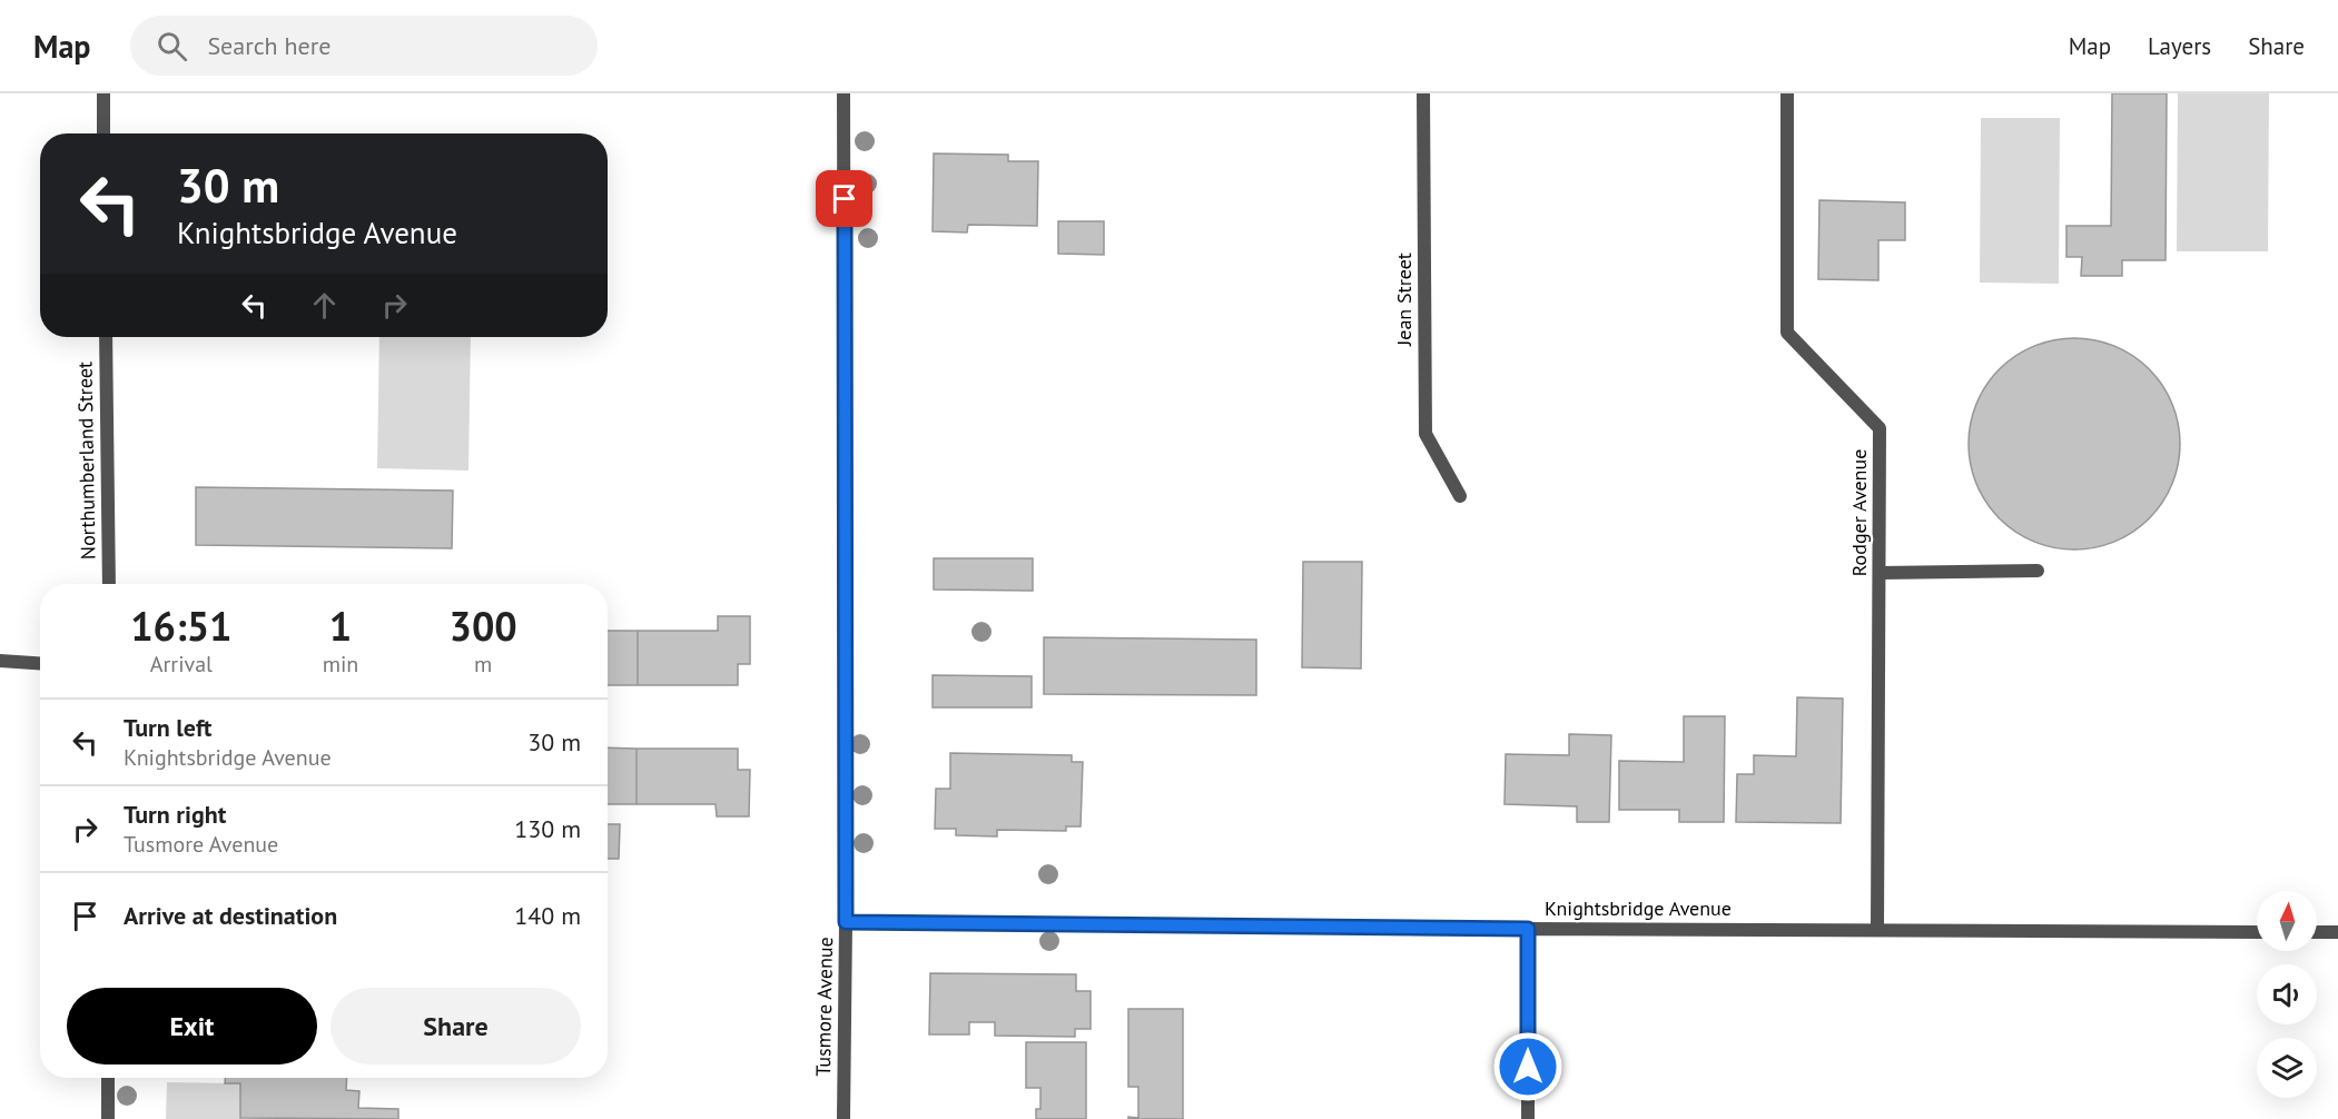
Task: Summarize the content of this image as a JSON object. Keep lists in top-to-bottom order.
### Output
{
  "streets": {
    "street": [
      "Jean Street",
      "Northumberland Street",
      "Rodger Avenue",
      "Knightsbridge Avenue",
      "Tusmore Avenue"
    ]
  },
  "crossings": [
    ["Rodger Avenue", "Knightsbridge Avenue"],
    ["Knightsbridge Avenue", "Tusmore Avenue"]
  ],
  "north": "top",
  "page": {
    "header": "Map",
    "search": "Search here",
    "nav": ["Map", "Layers", "Share"],
    "turn": ["30 m", "Knightsbridge Avenue"],
    "eta": [
      "16:51",
      "Arrival",
      "1",
      "min",
      "300",
      "m"
    ],
    "list": [
      {
        "name": "Turn left",
        "note": "Knightsbridge Avenue",
        "value": "30 m"
      },
      {
        "name": "Turn right",
        "note": "Tusmore Avenue",
        "value": "130 m"
      },
      {
        "name": "Arrive at destination",
        "value": "140 m"
      }
    ],
    "buttons": ["Exit", "Share"]
  }
}
